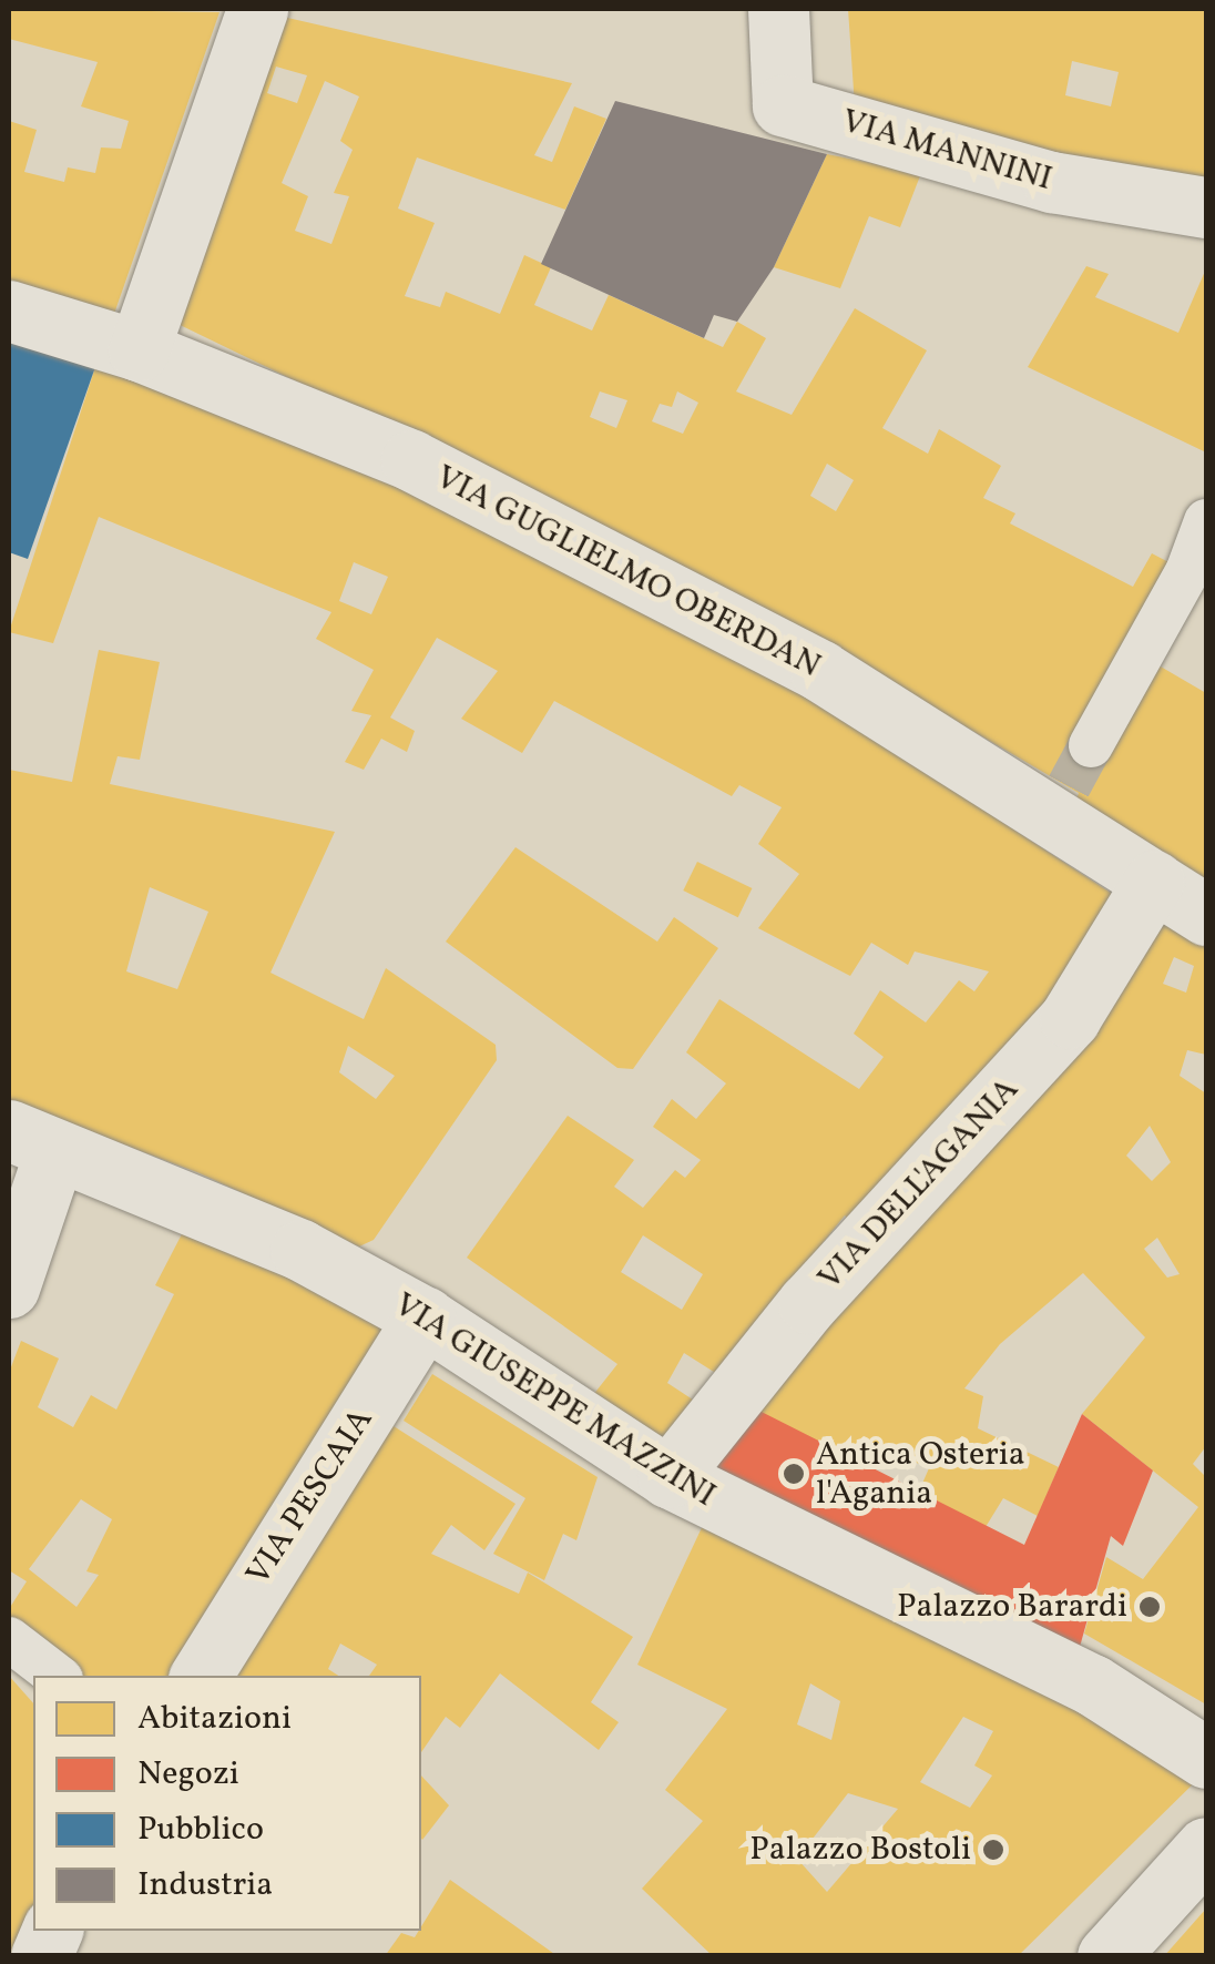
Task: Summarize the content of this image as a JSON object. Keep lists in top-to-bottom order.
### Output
{
  "streets": {
    "street": [
      "VIA MANNINI",
      "VIA GUGLIELMO OBERDAN",
      "VIA DELL'AGANIA",
      "VIA GIUSEPPE MAZZINI",
      "VIA PESCAIA"
    ]
  },
  "crossings": [
    ["VIA GUGLIELMO OBERDAN", "VIA DELL'AGANIA"],
    ["VIA DELL'AGANIA", "VIA GIUSEPPE MAZZINI"],
    ["VIA GIUSEPPE MAZZINI", "VIA PESCAIA"]
  ],
  "places": ["Antica Osteria l'Agania", "Palazzo Barardi", "Palazzo Bostoli"],
  "legend": [
    "Abitazioni",
    "Negozi",
    "Pubblico",
    "Industria"
  ]
}
